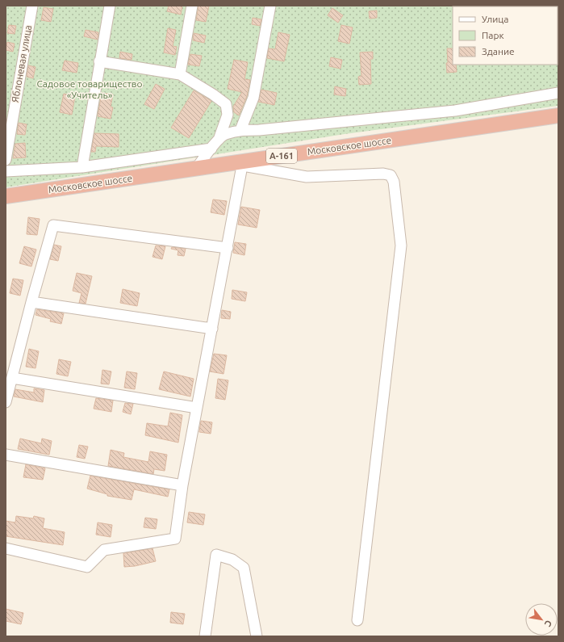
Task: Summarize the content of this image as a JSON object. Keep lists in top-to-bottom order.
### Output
{
  "streets": {
    "highway": ["Московское шоссе", "А-161"],
    "street": ["Яблоневая улица"]
  },
  "parks": ["Садовое товарищество «Учитель»"],
  "legend": ["Улица", "Парк", "Здание"],
  "north": "bottom right"
}
